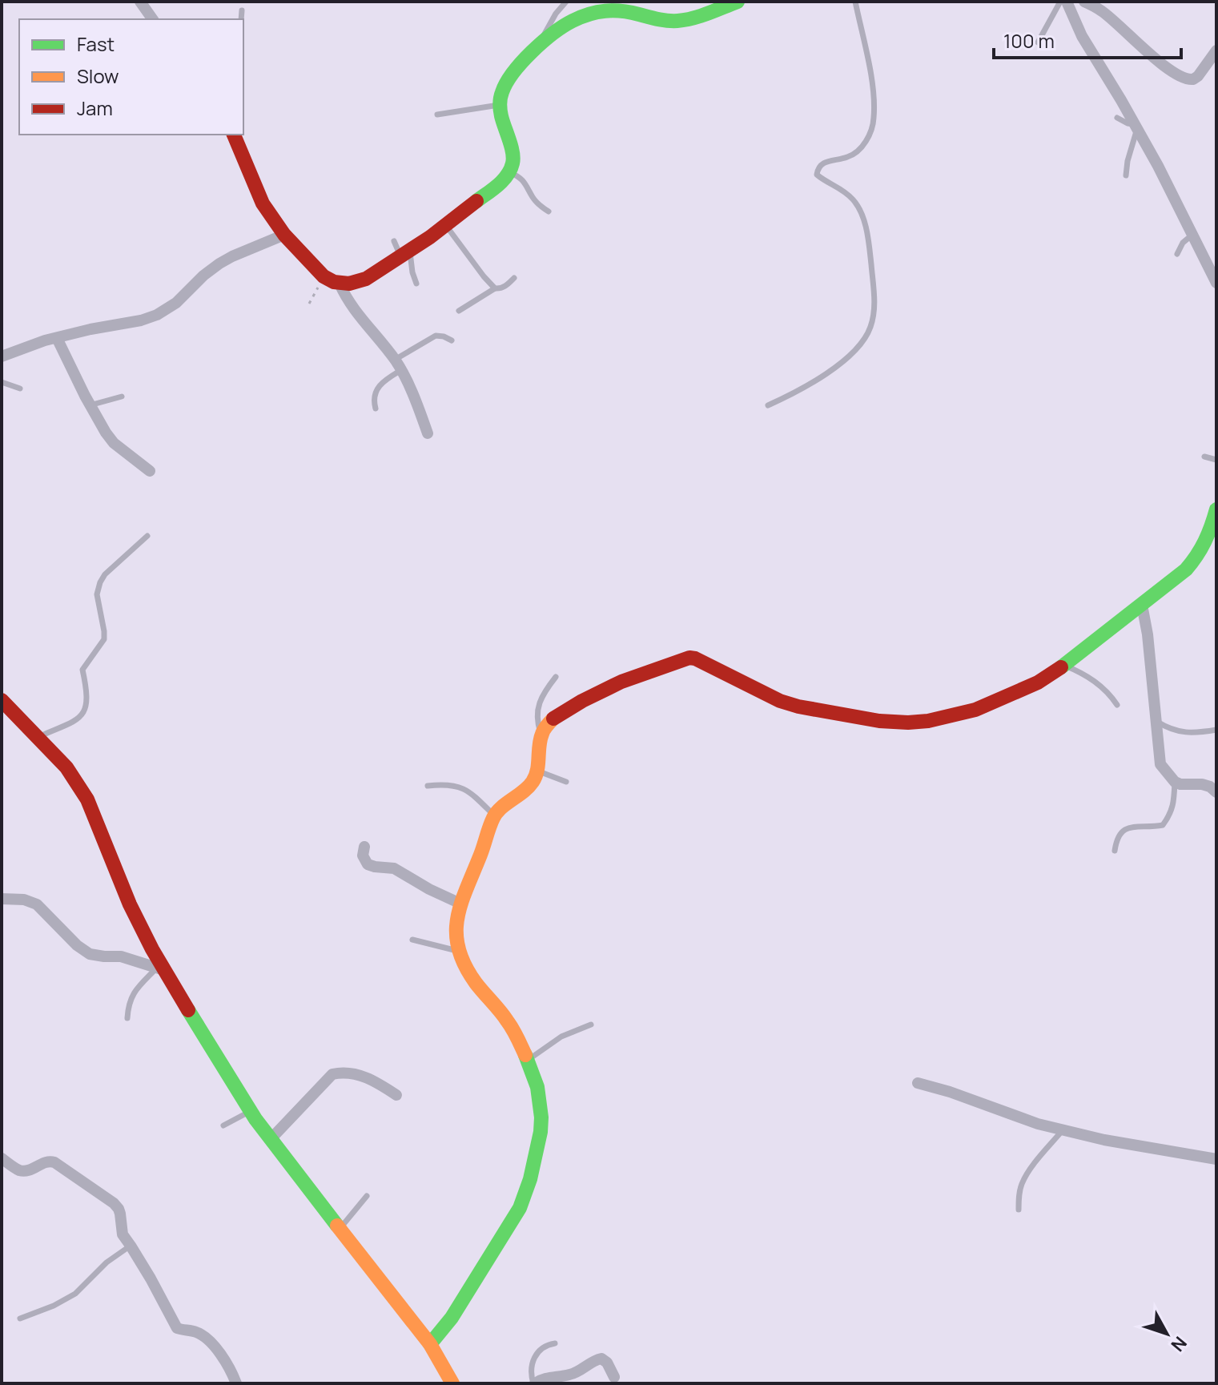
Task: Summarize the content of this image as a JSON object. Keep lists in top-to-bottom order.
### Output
{
  "legend": ["Fast", "Slow", "Jam"],
  "scale_bar": "100 m",
  "north": "bottom right"
}
